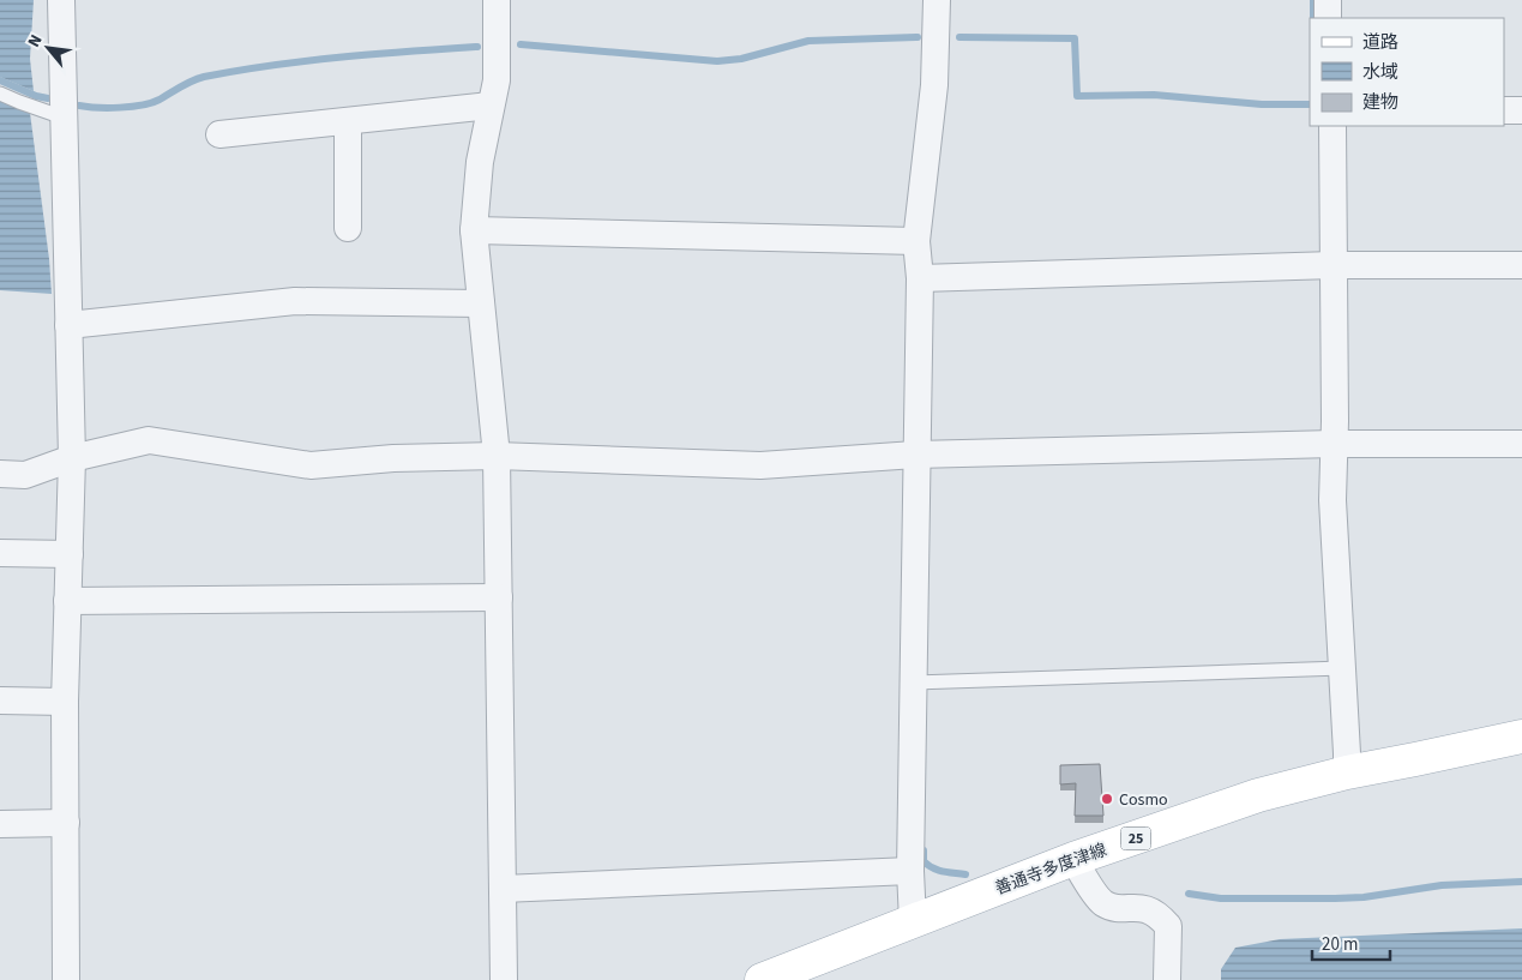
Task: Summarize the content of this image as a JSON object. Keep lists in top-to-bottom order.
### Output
{
  "streets": {
    "main road": ["25", "善通寺多度津線"]
  },
  "places": ["Cosmo"],
  "legend": ["道路", "水域", "建物"],
  "scale_bar": "20 m",
  "north": "top left"
}
